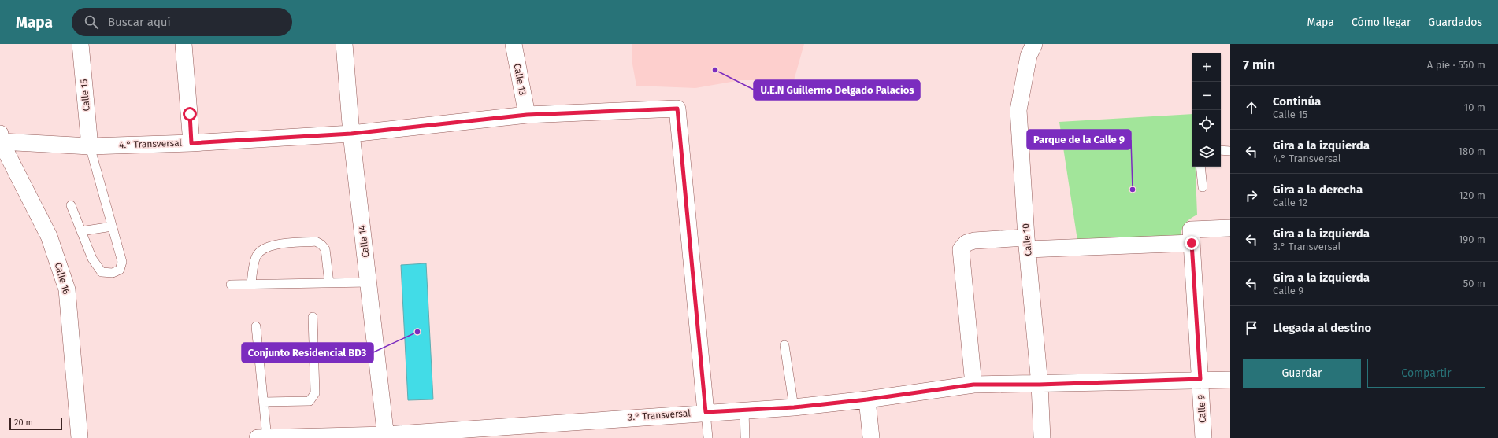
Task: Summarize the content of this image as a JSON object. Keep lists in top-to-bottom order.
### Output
{
  "streets": {
    "street": [
      "Calle 13",
      "Calle 15",
      "4.° Transversal",
      "Calle 10",
      "Calle 14",
      "Calle 16",
      "Calle 9",
      "3.° Transversal"
    ]
  },
  "crossings": [
    ["Calle 13", "4.° Transversal"],
    ["Calle 15", "4.° Transversal"],
    ["4.° Transversal", "Calle 14"],
    ["4.° Transversal", "Calle 16"],
    ["4.° Transversal", "3.° Transversal"],
    ["Calle 10", "3.° Transversal"],
    ["Calle 14", "3.° Transversal"],
    ["Calle 9", "3.° Transversal"]
  ],
  "places": ["U.E.N Guillermo Delgado Palacios", "Parque de la Calle 9", "Conjunto Residencial BD3"],
  "scale_bar": "20 m",
  "page": {
    "header": "Mapa",
    "search": "Buscar aquí",
    "nav": ["Mapa", "Cómo llegar", "Guardados"],
    "heading": ["7 min", "A pie · 550 m"],
    "map_buttons": ["+", "−"],
    "list": [
      ["Continúa", "Calle 15", "10 m"],
      ["Gira a la izquierda", "4.° Transversal", "180 m"],
      ["Gira a la derecha", "Calle 12", "120 m"],
      ["Gira a la izquierda", "3.° Transversal", "190 m"],
      ["Gira a la izquierda", "Calle 9", "50 m"],
      "Llegada al destino"
    ],
    "buttons": ["Guardar", "Compartir"],
    "scale": "20 m"
  }
}
